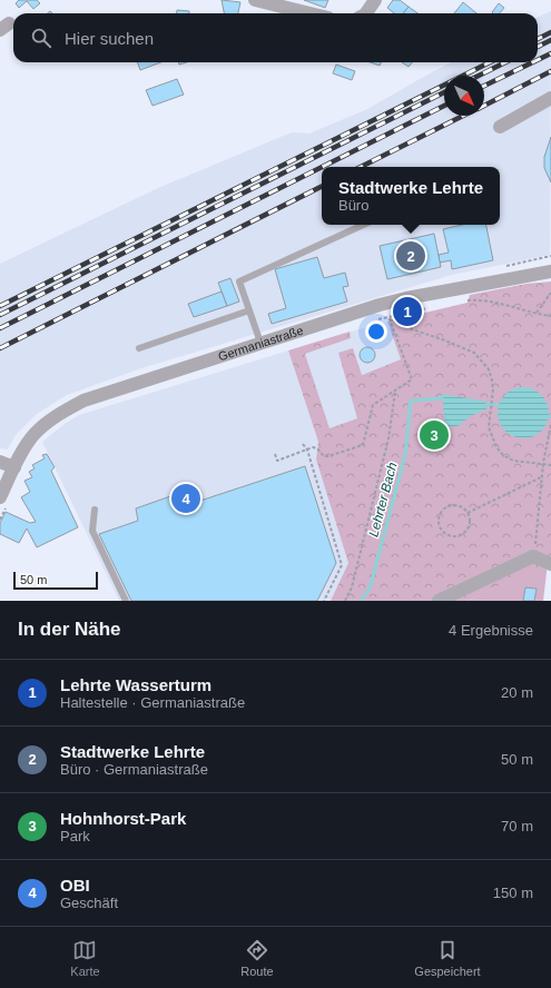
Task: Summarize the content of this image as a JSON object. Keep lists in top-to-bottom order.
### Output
{
  "streets": {
    "street": ["Germaniastraße"]
  },
  "water": ["Lehrter Bach"],
  "scale_bar": "50 m",
  "north": "bottom right",
  "page": {
    "search": "Hier suchen",
    "popup": ["Stadtwerke Lehrte", "Büro"],
    "pins": [
      "2",
      "1",
      "3",
      "4"
    ],
    "scale": "50 m",
    "heading": ["In der Nähe", "4 Ergebnisse"],
    "list": [
      {
        "mark": "1",
        "name": "Lehrte Wasserturm",
        "note": "Haltestelle · Germaniastraße",
        "value": "20 m"
      },
      {
        "mark": "2",
        "name": "Stadtwerke Lehrte",
        "note": "Büro · Germaniastraße",
        "value": "50 m"
      },
      {
        "mark": "3",
        "name": "Hohnhorst-Park",
        "note": "Park",
        "value": "70 m"
      },
      {
        "mark": "4",
        "name": "OBI",
        "note": "Geschäft",
        "value": "150 m"
      }
    ],
    "nav": ["Karte", "Route", "Gespeichert"]
  }
}
